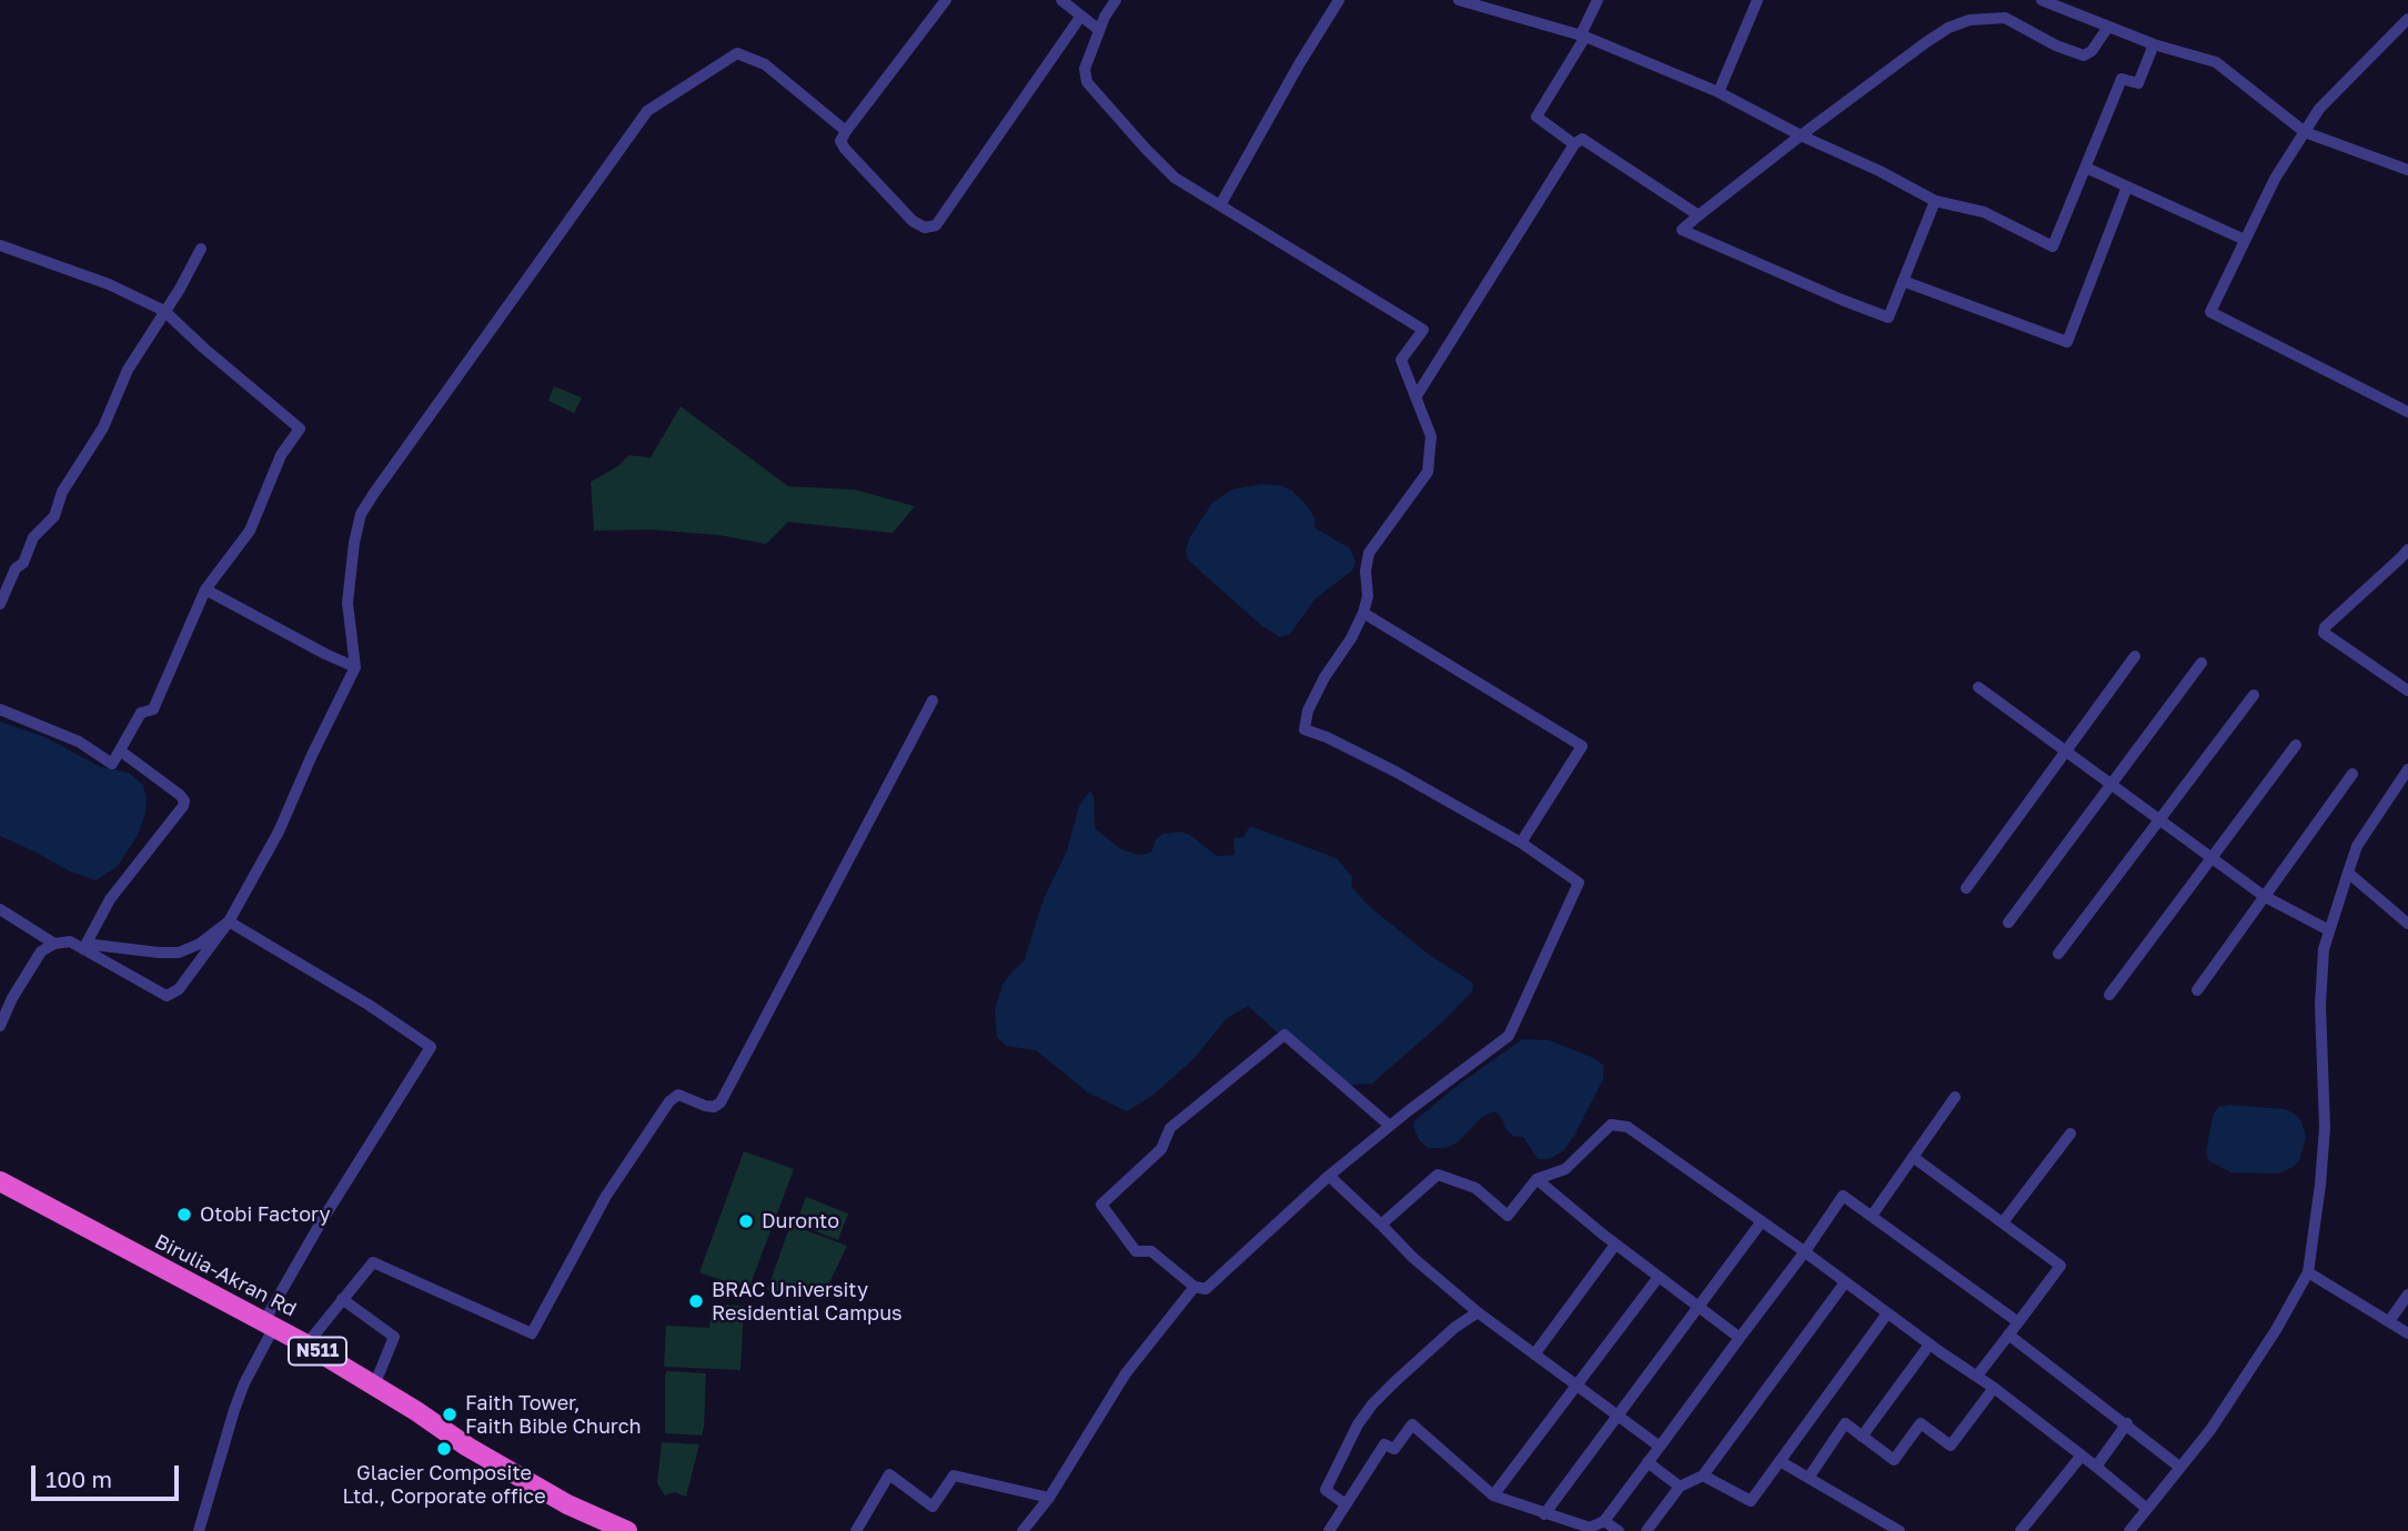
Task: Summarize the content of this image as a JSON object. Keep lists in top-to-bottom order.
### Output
{
  "streets": {
    "highway": ["Birulia-Akran Rd", "N511"]
  },
  "places": [
    "Otobi Factory",
    "Duronto",
    "BRAC University Residential Campus",
    "Faith Tower, Faith Bible Church",
    "Glacier Composite Ltd., Corporate office"
  ],
  "scale_bar": "100 m"
}
